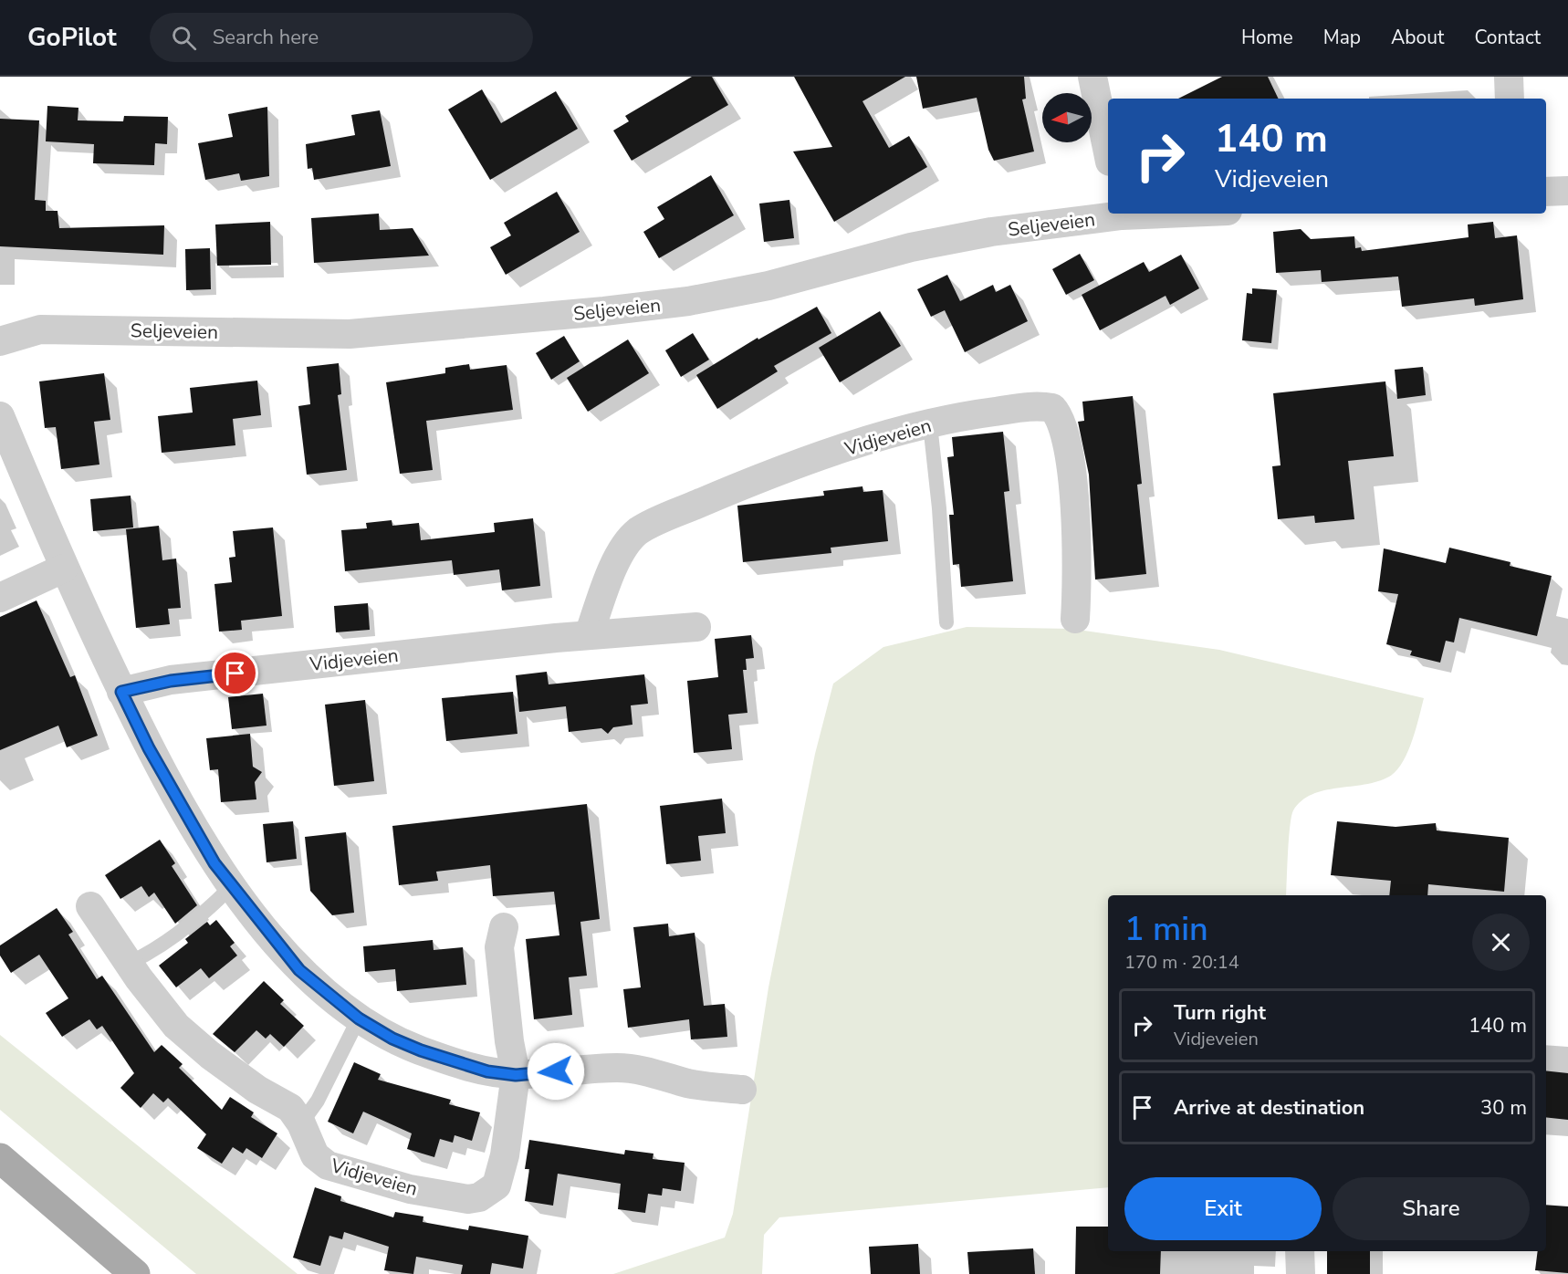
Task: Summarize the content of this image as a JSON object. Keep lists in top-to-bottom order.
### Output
{
  "streets": {
    "street": ["Seljeveien", "Vidjeveien"]
  },
  "north": "left",
  "page": {
    "header": "GoPilot",
    "search": "Search here",
    "nav": [
      "Home",
      "Map",
      "About",
      "Contact"
    ],
    "turn": ["140 m", "Vidjeveien"],
    "heading": ["1 min", "170 m · 20:14"],
    "list": [
      {
        "name": "Turn right",
        "note": "Vidjeveien",
        "value": "140 m"
      },
      {
        "name": "Arrive at destination",
        "value": "30 m"
      }
    ],
    "buttons": ["Exit", "Share"]
  }
}
